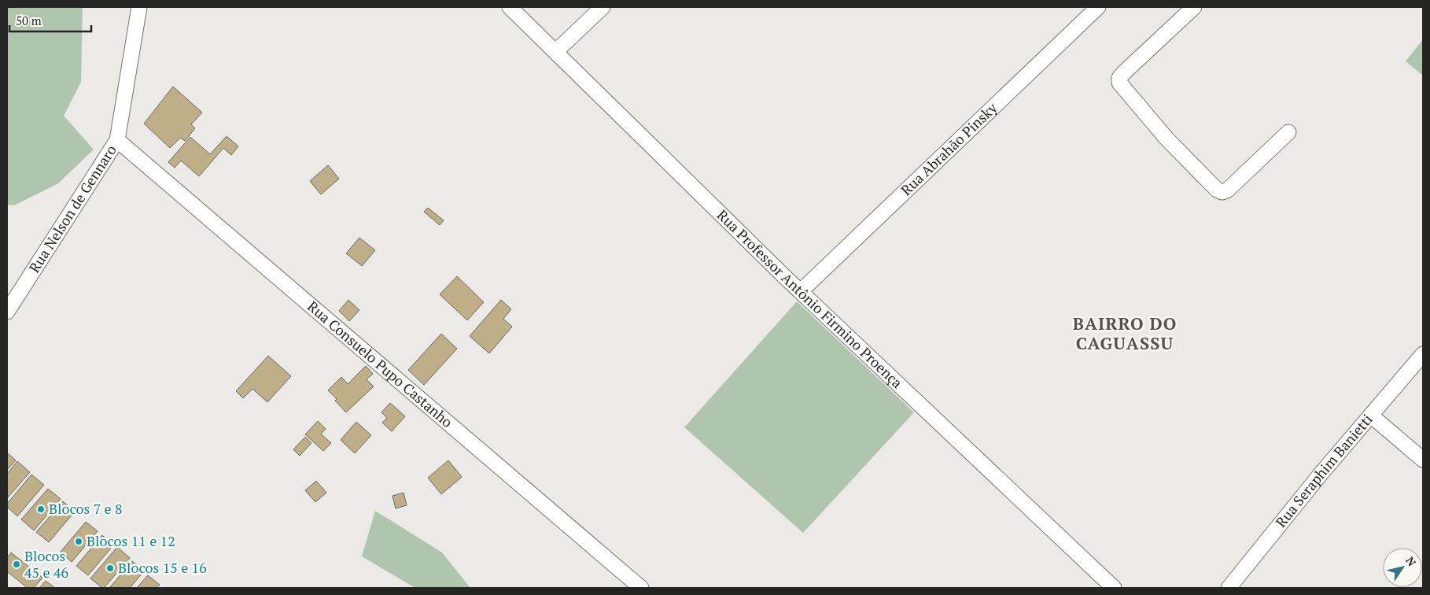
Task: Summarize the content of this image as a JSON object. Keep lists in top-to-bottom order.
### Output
{
  "streets": {
    "street": [
      "Rua Abrahão Pinsky",
      "Rua Nelson de Gennaro",
      "Rua Professor Antônio Firmino Proença",
      "Rua Consuelo Pupo Castanho",
      "Rua Seraphim Banietti"
    ]
  },
  "crossings": [
    ["Rua Abrahão Pinsky", "Rua Professor Antônio Firmino Proença"],
    ["Rua Nelson de Gennaro", "Rua Consuelo Pupo Castanho"]
  ],
  "districts": ["BAIRRO DO CAGUASSU"],
  "places": [
    "Blocos 7 e 8",
    "Blocos 11 e 12",
    "Blocos 45 e 46",
    "Blocos 15 e 16"
  ],
  "scale_bar": "50 m",
  "north": "top right"
}
